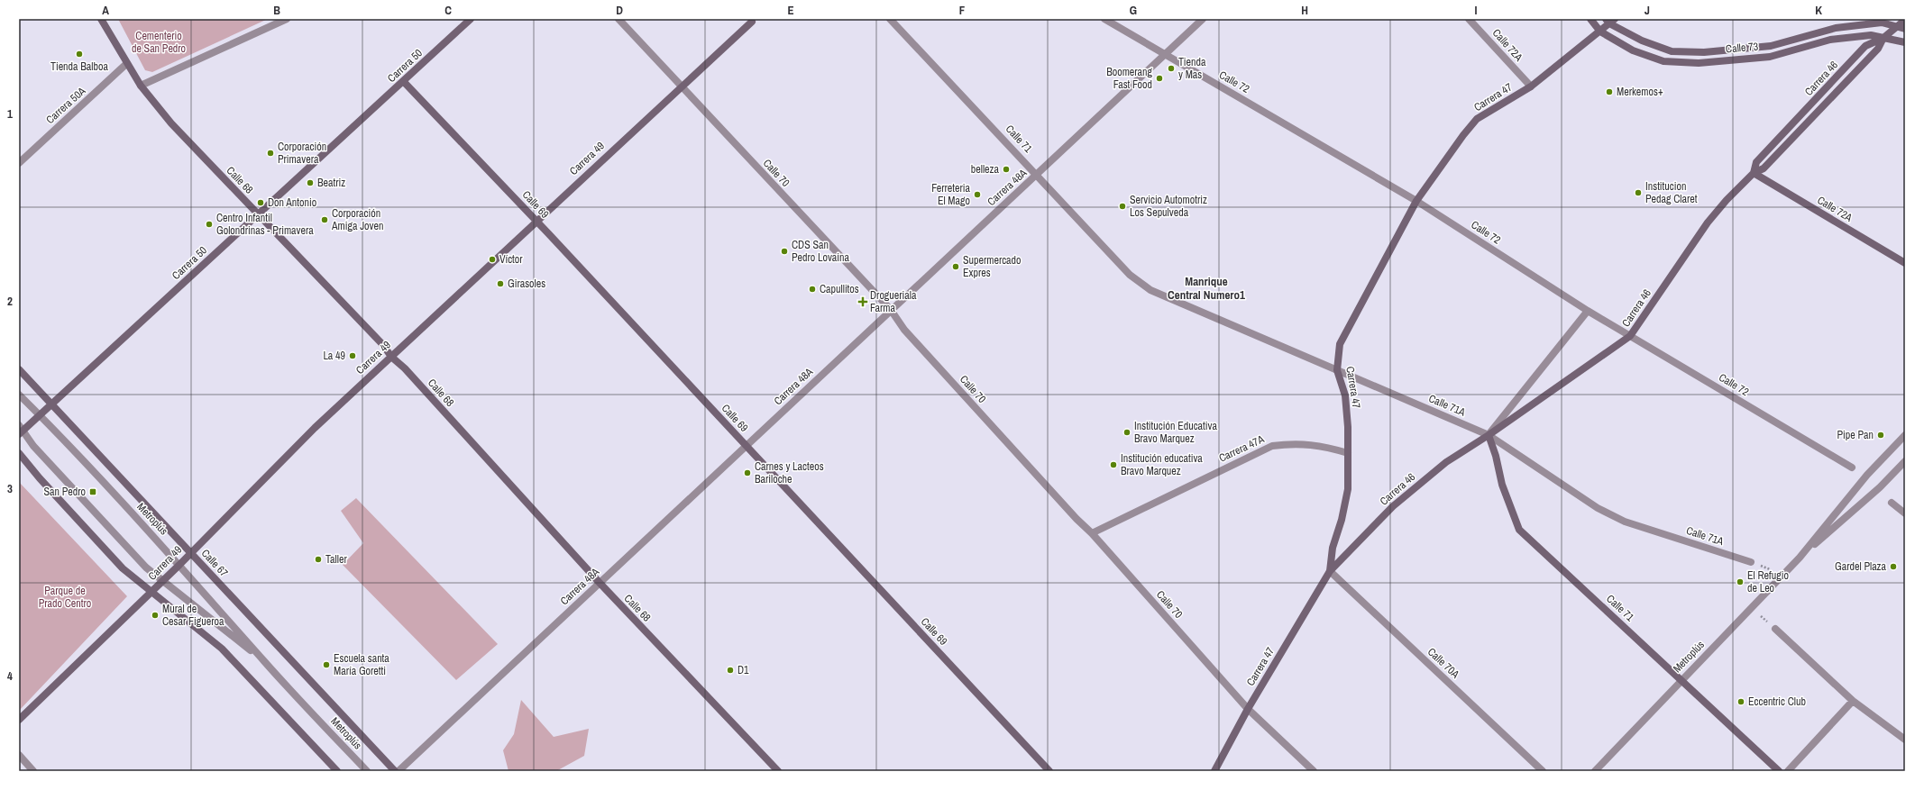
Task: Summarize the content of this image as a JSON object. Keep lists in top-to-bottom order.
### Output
{
  "streets": {
    "street": [
      "Calle 72A",
      "Calle 73",
      "Carrera 50",
      "Carrera 46",
      "Calle 72",
      "Carrera 47",
      "Carrera 50A",
      "Calle 71",
      "Carrera 49",
      "Calle 70",
      "Calle 68",
      "Carrera 48A",
      "Calle 69",
      "Calle 71A",
      "Carrera 47A",
      "Metroplús",
      "Calle 67",
      "Calle 70A"
    ]
  },
  "crossings": [
    ["Calle 72A", "Carrera 46"],
    ["Calle 72A", "Carrera 47"],
    ["Calle 73", "Carrera 46"],
    ["Calle 73", "Carrera 47"],
    ["Carrera 50", "Calle 68"],
    ["Carrera 50", "Calle 69"],
    ["Carrera 50", "Metroplús"],
    ["Carrera 50", "Calle 67"],
    ["Carrera 46", "Calle 72"],
    ["Carrera 46", "Carrera 47"],
    ["Carrera 46", "Calle 71"],
    ["Carrera 46", "Calle 71A"],
    ["Carrera 46", "Calle 70A"],
    ["Calle 72", "Carrera 47"],
    ["Calle 72", "Carrera 48A"],
    ["Carrera 47", "Calle 70"],
    ["Carrera 47", "Calle 71A"],
    ["Carrera 47", "Carrera 47A"],
    ["Carrera 47", "Calle 70A"],
    ["Carrera 50A", "Calle 68"],
    ["Calle 71", "Carrera 48A"],
    ["Calle 71", "Calle 71A"],
    ["Calle 71", "Metroplús"],
    ["Carrera 49", "Calle 70"],
    ["Carrera 49", "Calle 68"],
    ["Carrera 49", "Calle 69"],
    ["Carrera 49", "Metroplús"],
    ["Carrera 49", "Calle 67"],
    ["Calle 70", "Carrera 48A"],
    ["Calle 70", "Carrera 47A"],
    ["Calle 68", "Carrera 48A"],
    ["Carrera 48A", "Calle 69"]
  ],
  "districts": ["Manrique Central Numero1"],
  "parks": ["Cementerio de San Pedro", "Parque de Prado Centro"],
  "places": {
    "other": [
      "Tienda Balboa",
      "Tienda y Mas",
      "Boomerang Fast Food",
      "Merkemos+",
      "Corporación Primavera",
      "belleza",
      "Beatriz",
      "Institucion Pedag Claret",
      "Ferreteria El Mago",
      "Don Antonio",
      "Servicio Automotriz Los Sepulveda",
      "Corporación Amiga Joven",
      "Centro Infantil Golondrinas - Primavera",
      "CDS San Pedro Lovaina",
      "Víctor",
      "Supermercado Expres",
      "Girasoles",
      "Capullitos",
      "La 49",
      "Institución Educativa Bravo Marquez",
      "Pipe Pan",
      "Institución educativa Bravo Marquez",
      "Carnes y Lacteos Bariloche",
      "Taller",
      "Gardel Plaza",
      "El Refugio de Leo",
      "Mural de Cesar Figueroa",
      "Escuela santa María Goretti",
      "D1",
      "Eccentric Club"
    ],
    "health": ["Drogueriala Farma"],
    "transit": ["San Pedro"]
  },
  "grid": {
    "columns": [
      "A",
      "B",
      "C",
      "D",
      "E",
      "F",
      "G",
      "H",
      "I",
      "J",
      "K"
    ],
    "rows": [
      "1",
      "2",
      "3",
      "4"
    ]
  }
}
